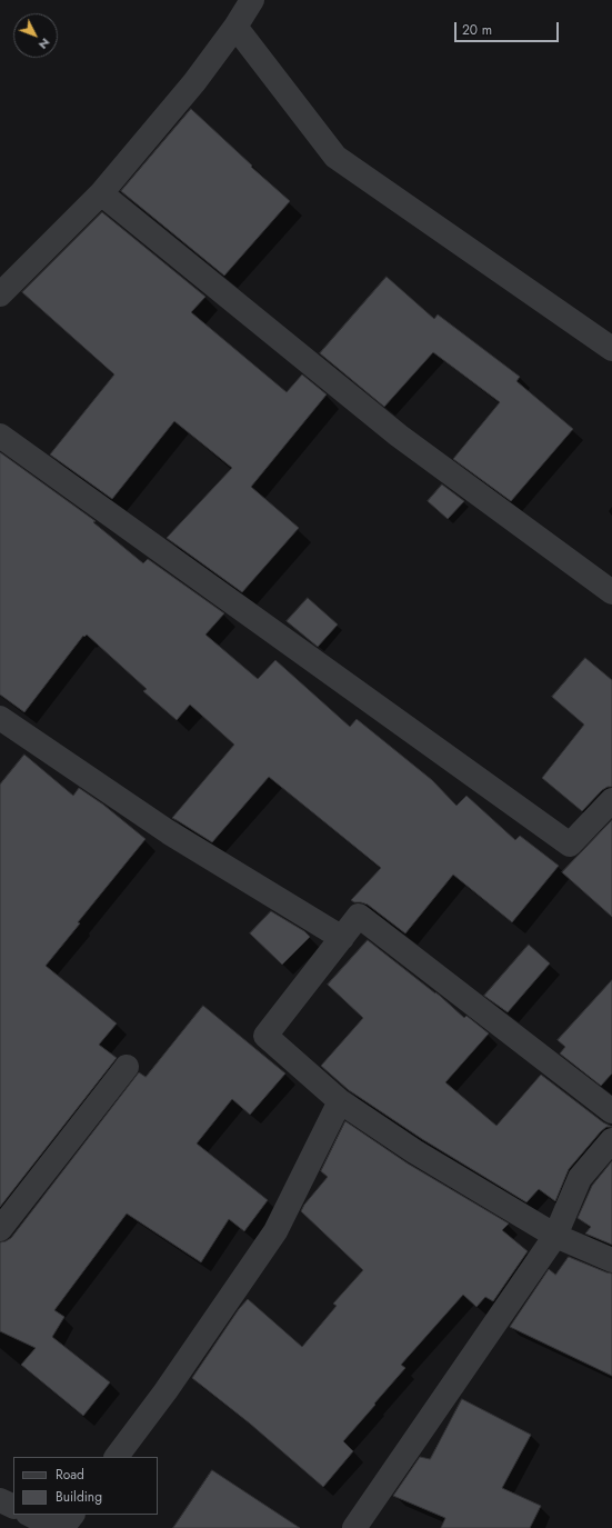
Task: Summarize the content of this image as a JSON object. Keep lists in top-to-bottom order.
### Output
{
  "legend": ["Road", "Building"],
  "scale_bar": "20 m",
  "north": "bottom right"
}
